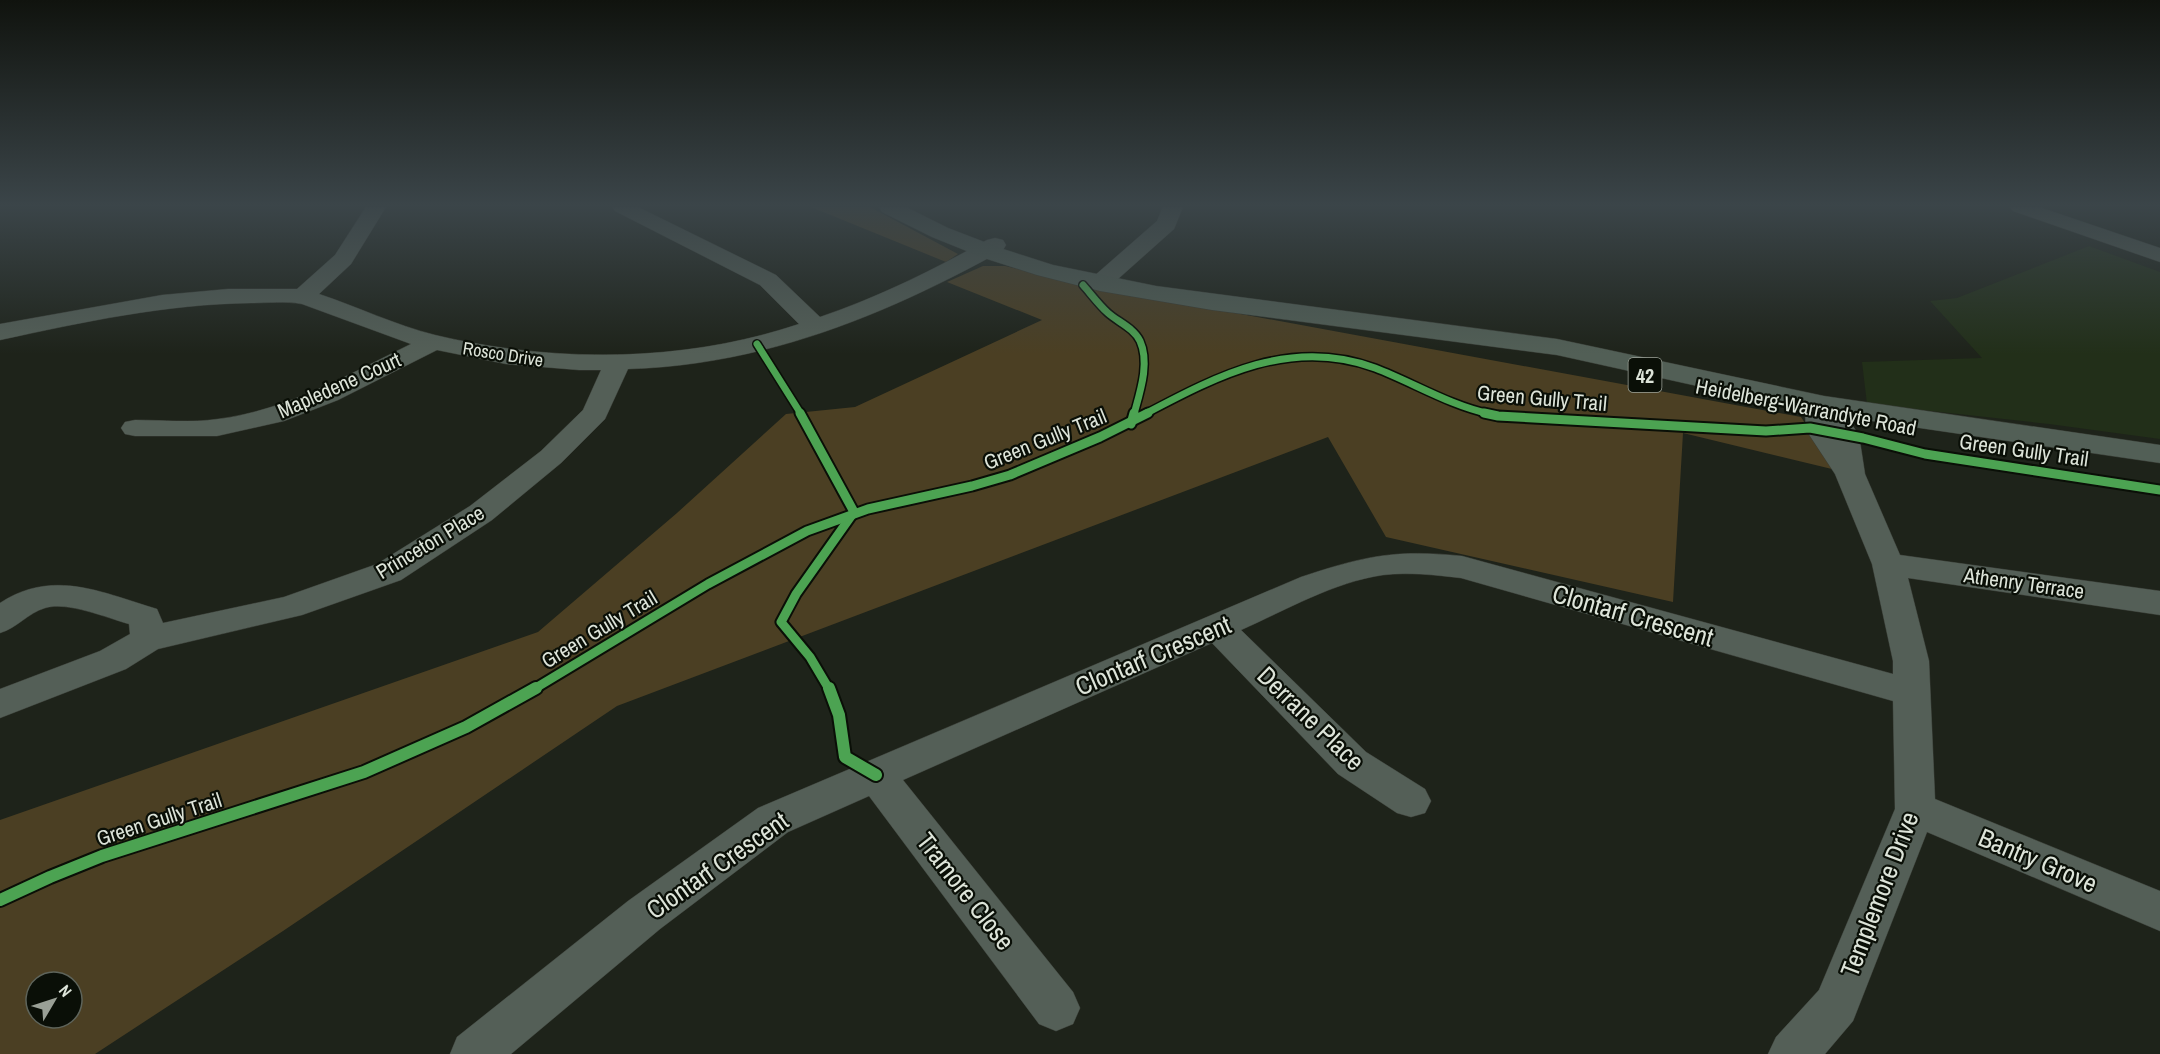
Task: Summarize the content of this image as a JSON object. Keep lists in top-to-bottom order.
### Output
{
  "streets": {
    "main road": ["42", "Heidelberg-Warrandyte Road"],
    "street": [
      "Rosco Drive",
      "Mapledene Court",
      "Princeton Place",
      "Athenry Terrace",
      "Clontarf Crescent",
      "Derrane Place",
      "Bantry Grove",
      "Tramore Close",
      "Templemore Drive"
    ],
    "cycle path": ["Green Gully Trail"]
  },
  "crossings": [
    ["Rosco Drive", "Mapledene Court"],
    ["Rosco Drive", "Princeton Place"],
    ["Heidelberg-Warrandyte Road", "Templemore Drive"],
    ["Athenry Terrace", "Templemore Drive"],
    ["Clontarf Crescent", "Derrane Place"],
    ["Clontarf Crescent", "Tramore Close"],
    ["Clontarf Crescent", "Templemore Drive"],
    ["Bantry Grove", "Templemore Drive"]
  ],
  "north": "top right"
}
